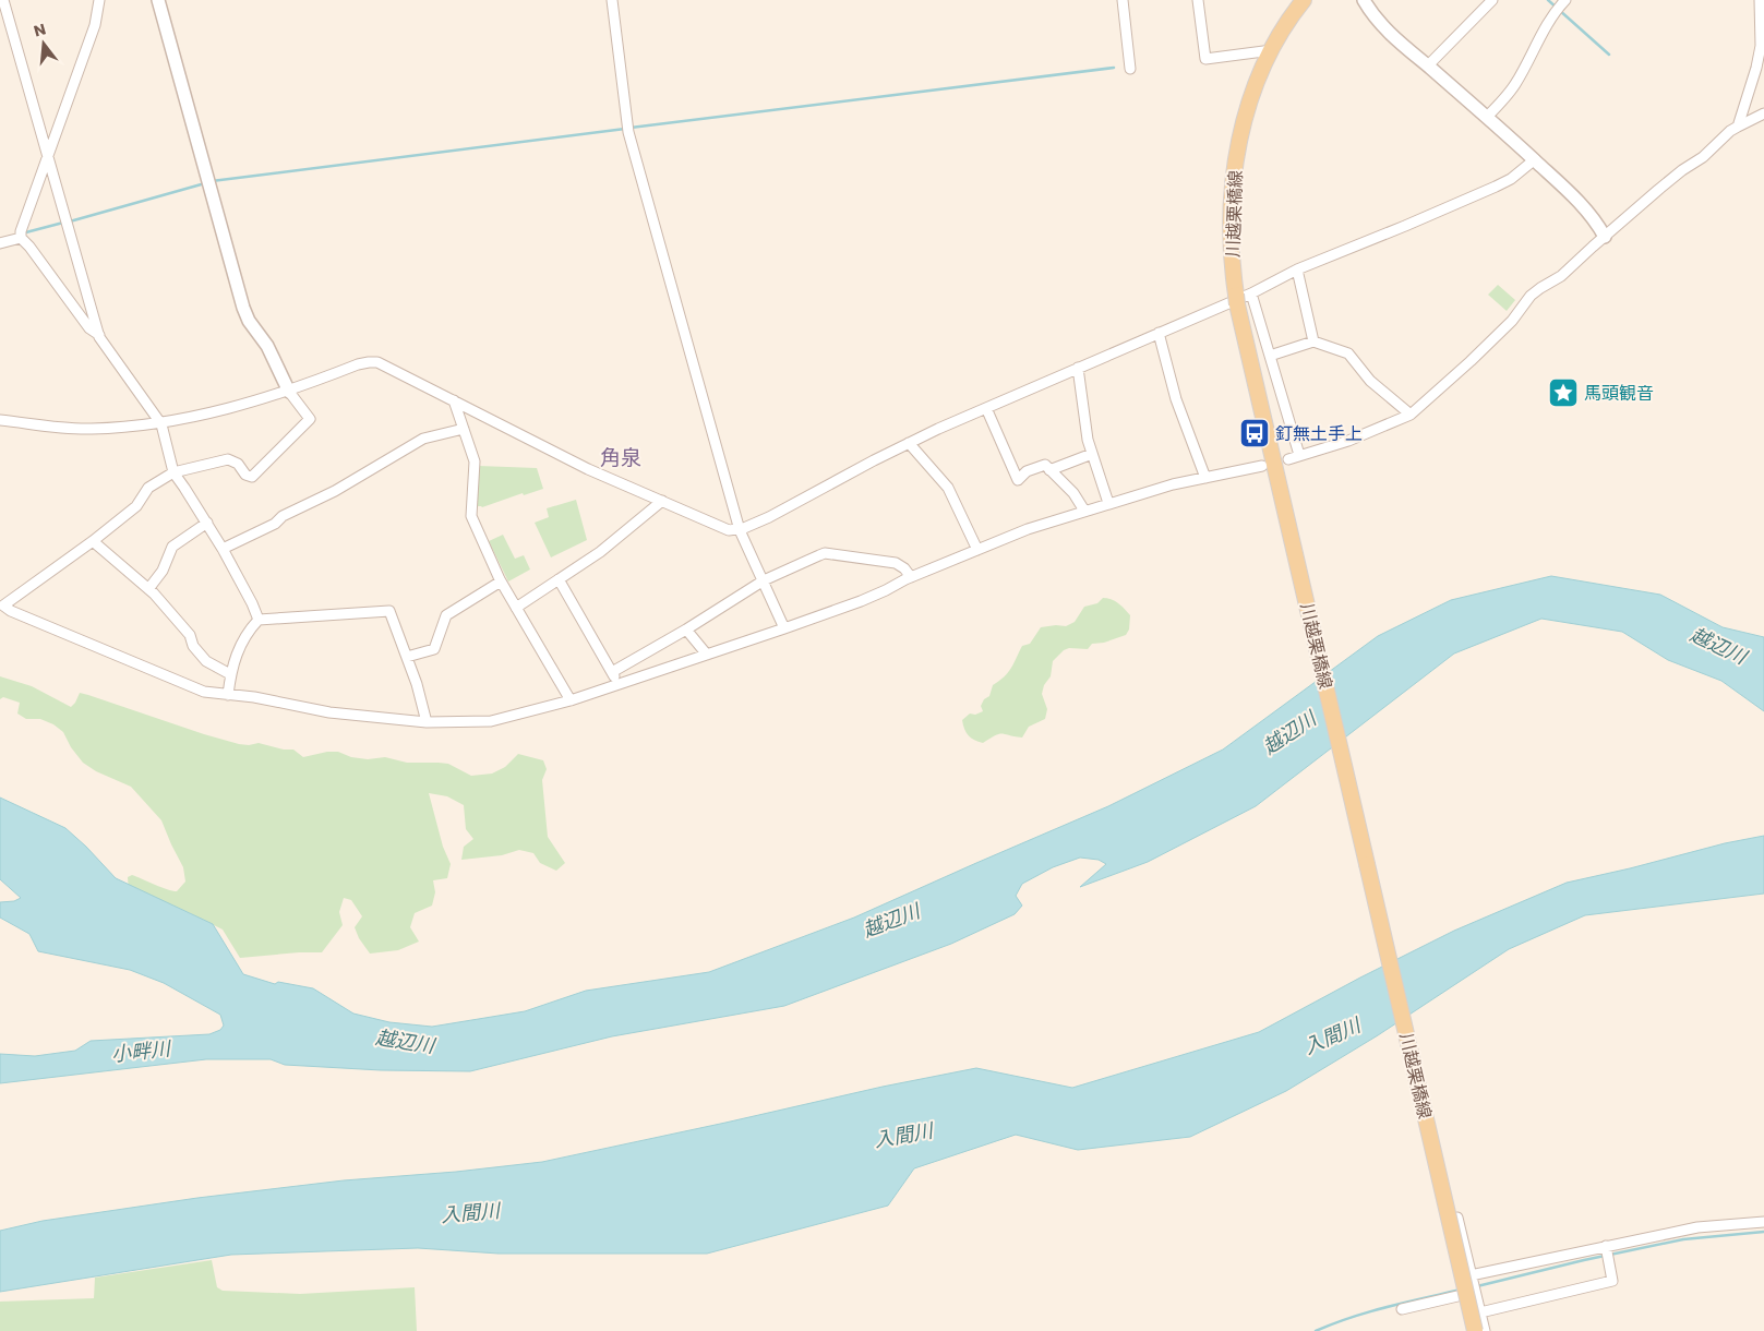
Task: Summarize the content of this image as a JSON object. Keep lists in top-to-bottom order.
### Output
{
  "streets": {
    "main road": ["川越栗橋線"]
  },
  "districts": ["角泉"],
  "water": ["越辺川", "入間川", "小畔川"],
  "places": {
    "place": ["馬頭観音"],
    "bus stop": ["釘無土手上"]
  },
  "north": "top"
}
